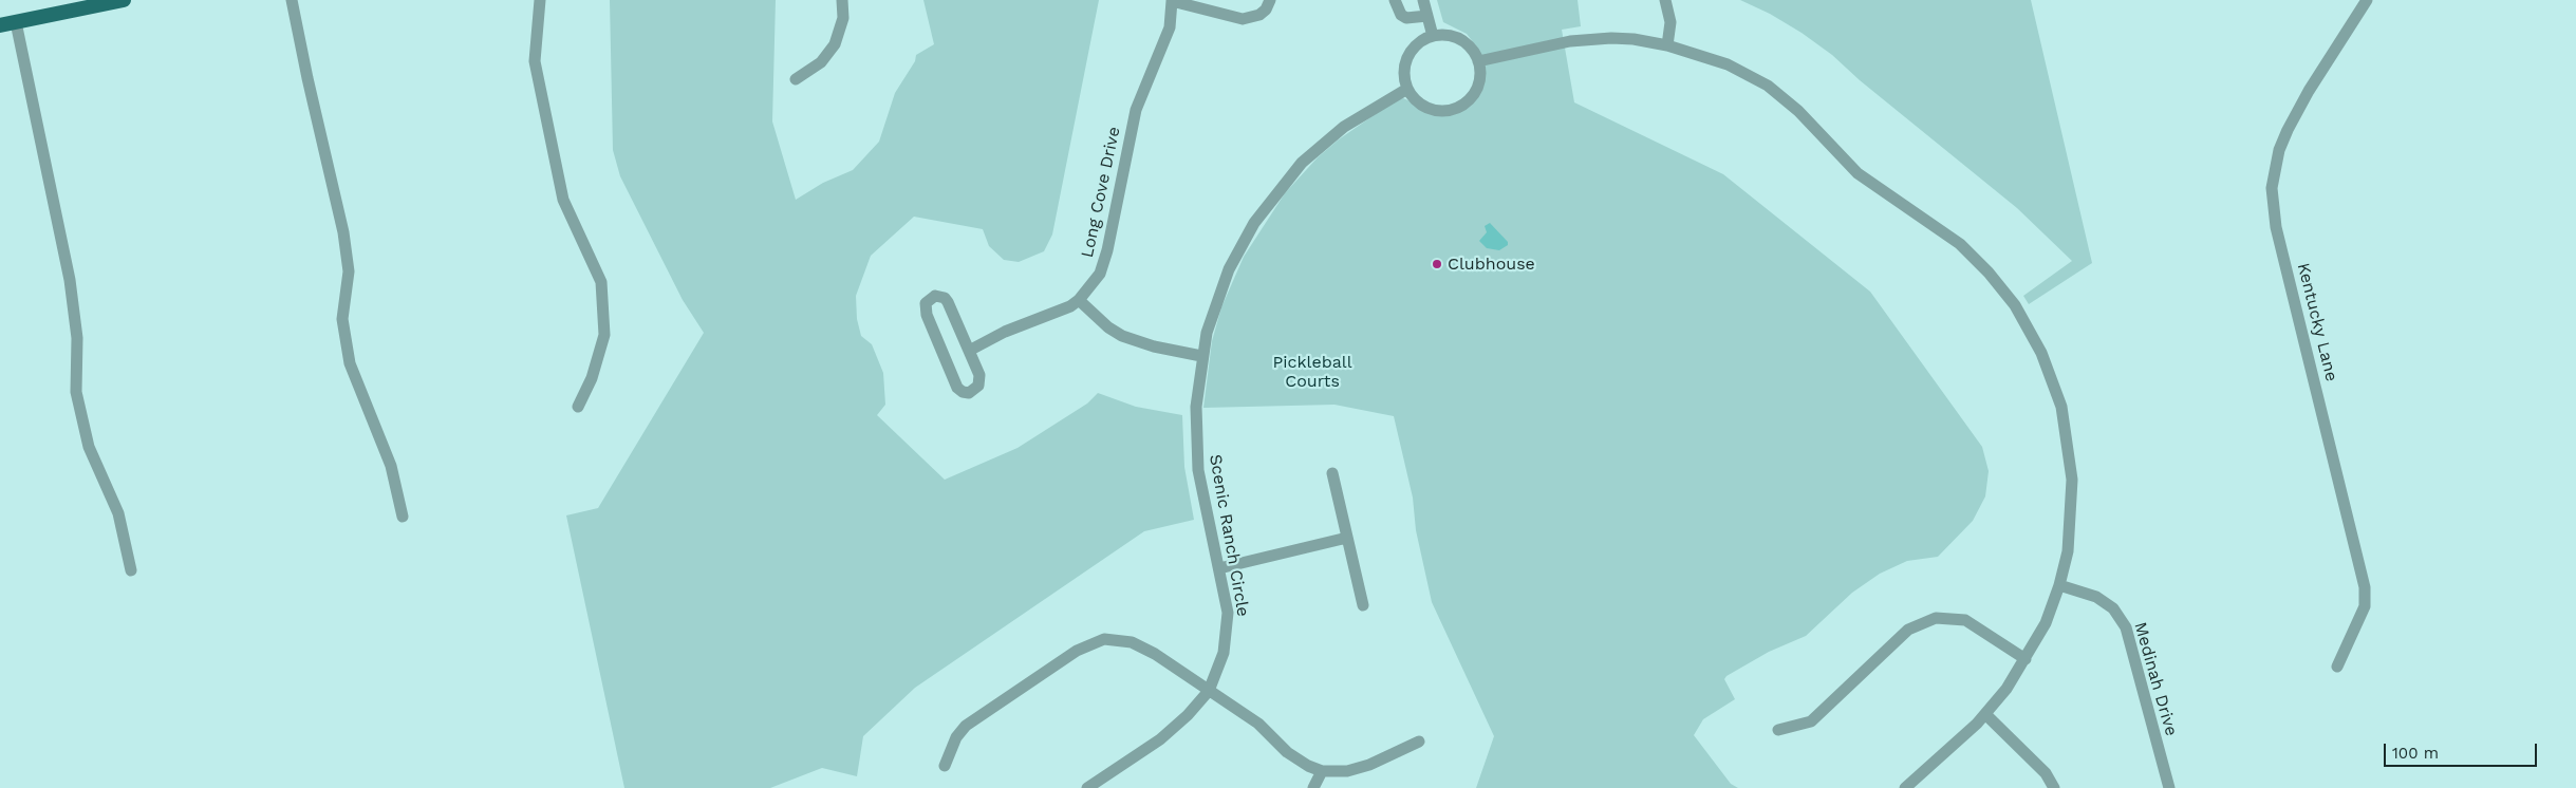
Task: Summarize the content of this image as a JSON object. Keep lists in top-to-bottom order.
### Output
{
  "streets": {
    "street": [
      "Long Cove Drive",
      "Kentucky Lane",
      "Scenic Ranch Circle",
      "Medinah Drive"
    ]
  },
  "parks": ["Pickleball Courts"],
  "places": ["Clubhouse"],
  "scale_bar": "100 m"
}
